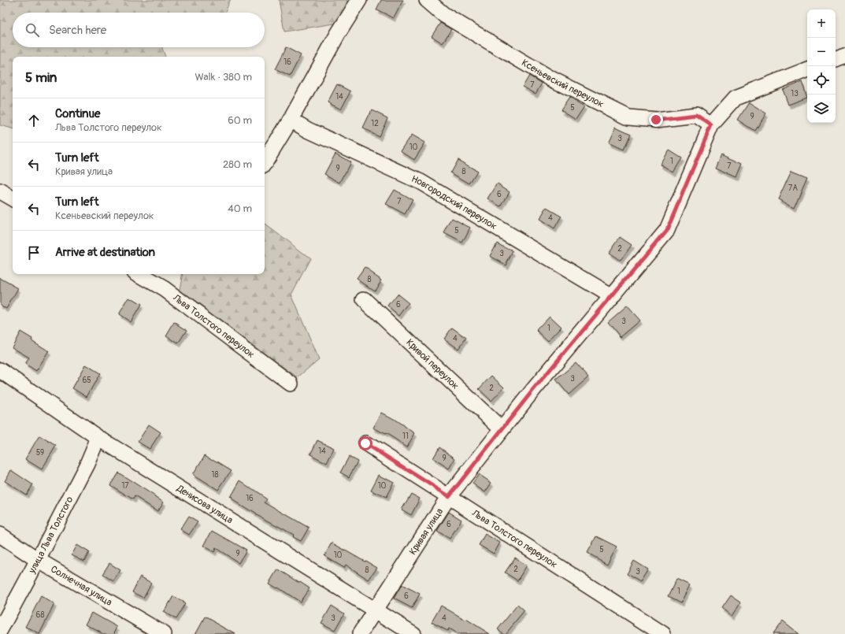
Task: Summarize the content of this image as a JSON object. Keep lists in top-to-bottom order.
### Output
{
  "streets": {
    "street": [
      "Ксеньевский переулок",
      "Новгородский переулок",
      "Льва Толстого переулок",
      "Кривой переулок",
      "Денисова улица",
      "Кривая улица",
      "улица Льва Толстого",
      "Солнечная улица"
    ]
  },
  "crossings": [
    ["Ксеньевский переулок", "Кривая улица"],
    ["Новгородский переулок", "Кривая улица"],
    ["Льва Толстого переулок", "Кривая улица"],
    ["Кривой переулок", "Кривая улица"],
    ["Денисова улица", "Кривая улица"],
    ["Денисова улица", "улица Льва Толстого"],
    ["улица Льва Толстого", "Солнечная улица"]
  ],
  "house_numbers": [
    "16",
    "7",
    "13",
    "14",
    "5",
    "9",
    "12",
    "3",
    "10",
    "1",
    "7",
    "9",
    "8",
    "7А",
    "6",
    "7",
    "4",
    "5",
    "2",
    "3",
    "8",
    "6",
    "3",
    "1",
    "4",
    "3",
    "65",
    "2",
    "11",
    "14",
    "59",
    "9",
    "18",
    "17",
    "10",
    "16",
    "6",
    "5",
    "9",
    "10",
    "2",
    "8",
    "3",
    "1",
    "6",
    "68",
    "3",
    "4"
  ],
  "page": {
    "map_buttons": ["+", "−"],
    "search": "Search here",
    "heading": ["5 min", "Walk · 380 m"],
    "list": [
      ["Continue", "Льва Толстого переулок", "60 m"],
      ["Turn left", "Кривая улица", "280 m"],
      ["Turn left", "Ксеньевский переулок", "40 m"],
      "Arrive at destination"
    ]
  }
}
